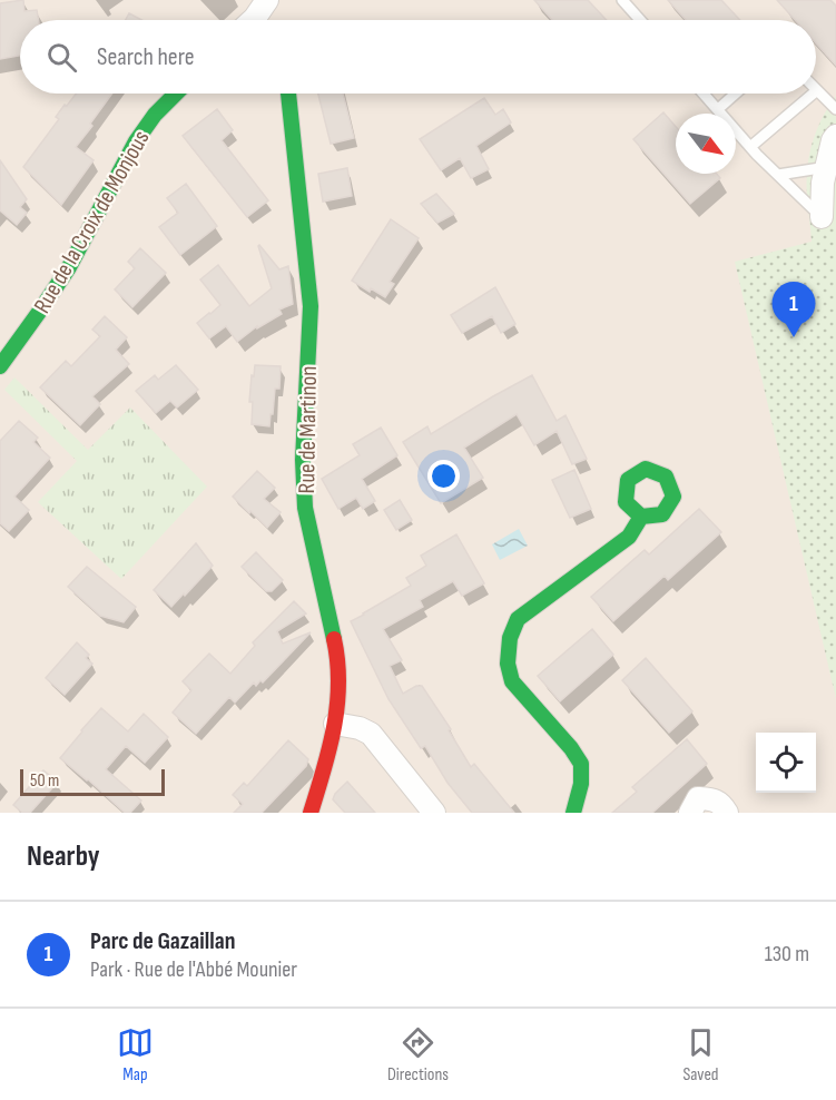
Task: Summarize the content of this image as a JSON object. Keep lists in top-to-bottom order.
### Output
{
  "streets": {
    "street": ["Rue de la Croix de Monjous", "Rue de Martinon"]
  },
  "scale_bar": "50 m",
  "north": "bottom right",
  "page": {
    "search": "Search here",
    "pins": "1",
    "scale": "50 m",
    "heading": "Nearby",
    "list": [
      {
        "mark": "1",
        "name": "Parc de Gazaillan",
        "note": "Park · Rue de l'Abbé Mounier",
        "value": "130 m"
      }
    ],
    "nav": ["Map", "Directions", "Saved"]
  }
}
